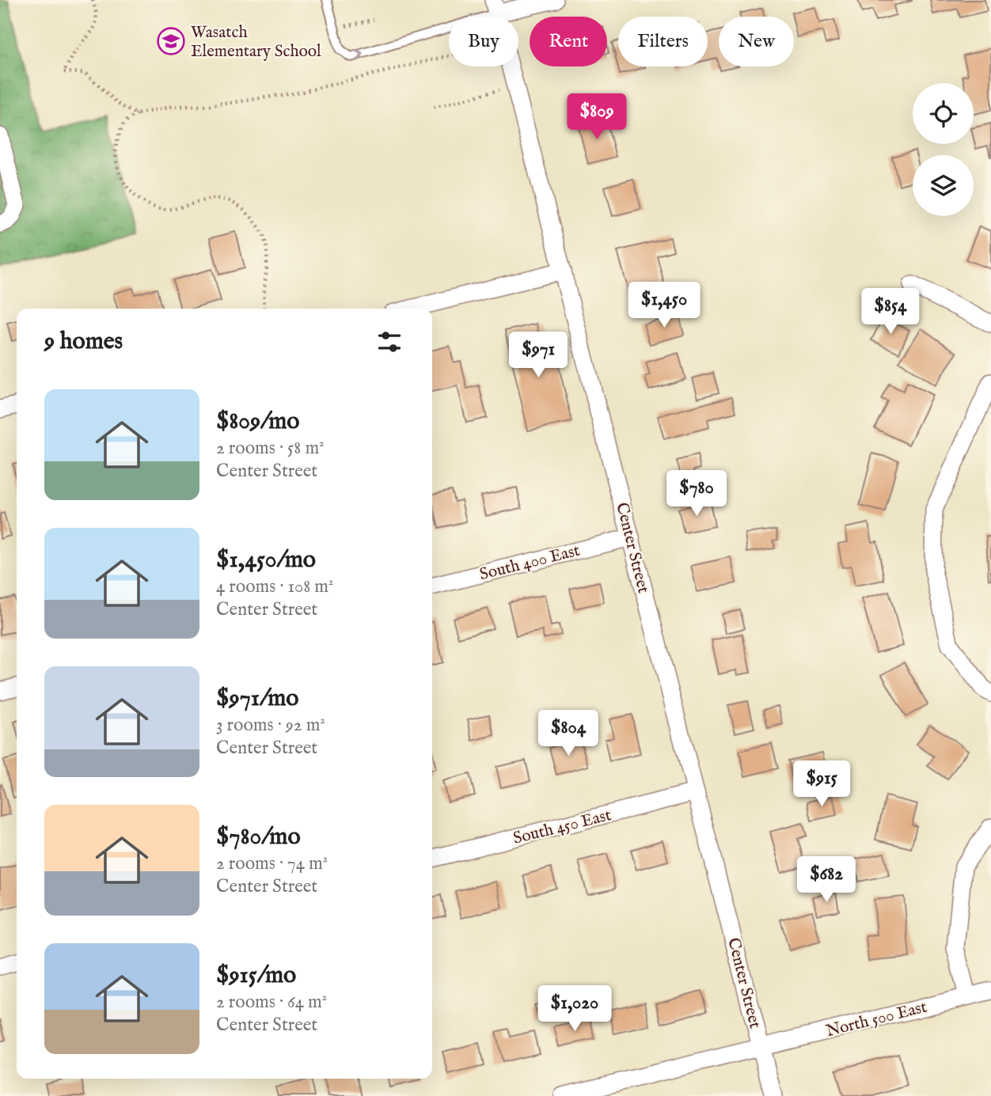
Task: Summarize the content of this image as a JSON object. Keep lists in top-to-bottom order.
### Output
{
  "streets": {
    "street": [
      "Center Street",
      "South 400 East",
      "South 450 East",
      "North 500 East"
    ]
  },
  "crossings": [
    ["Center Street", "South 400 East"],
    ["Center Street", "South 450 East"],
    ["Center Street", "North 500 East"]
  ],
  "places": {
    "school or university": ["Wasatch Elementary School"]
  },
  "page": {
    "chip": [
      "Buy",
      "Rent",
      "Filters",
      "New"
    ],
    "price": [
      "$809",
      "$1,450",
      "$854",
      "$971",
      "$780",
      "$804",
      "$915",
      "$682",
      "$1,020"
    ],
    "heading": "9 homes",
    "list": [
      {
        "name": "$809/mo",
        "note": "2 rooms · 58 m² · Center Street"
      },
      {
        "name": "$1,450/mo",
        "note": "4 rooms · 108 m² · Center Street"
      },
      {
        "name": "$971/mo",
        "note": "3 rooms · 92 m² · Center Street"
      },
      {
        "name": "$780/mo",
        "note": "2 rooms · 74 m² · Center Street"
      },
      {
        "name": "$915/mo",
        "note": "2 rooms · 64 m² · Center Street"
      }
    ]
  }
}
